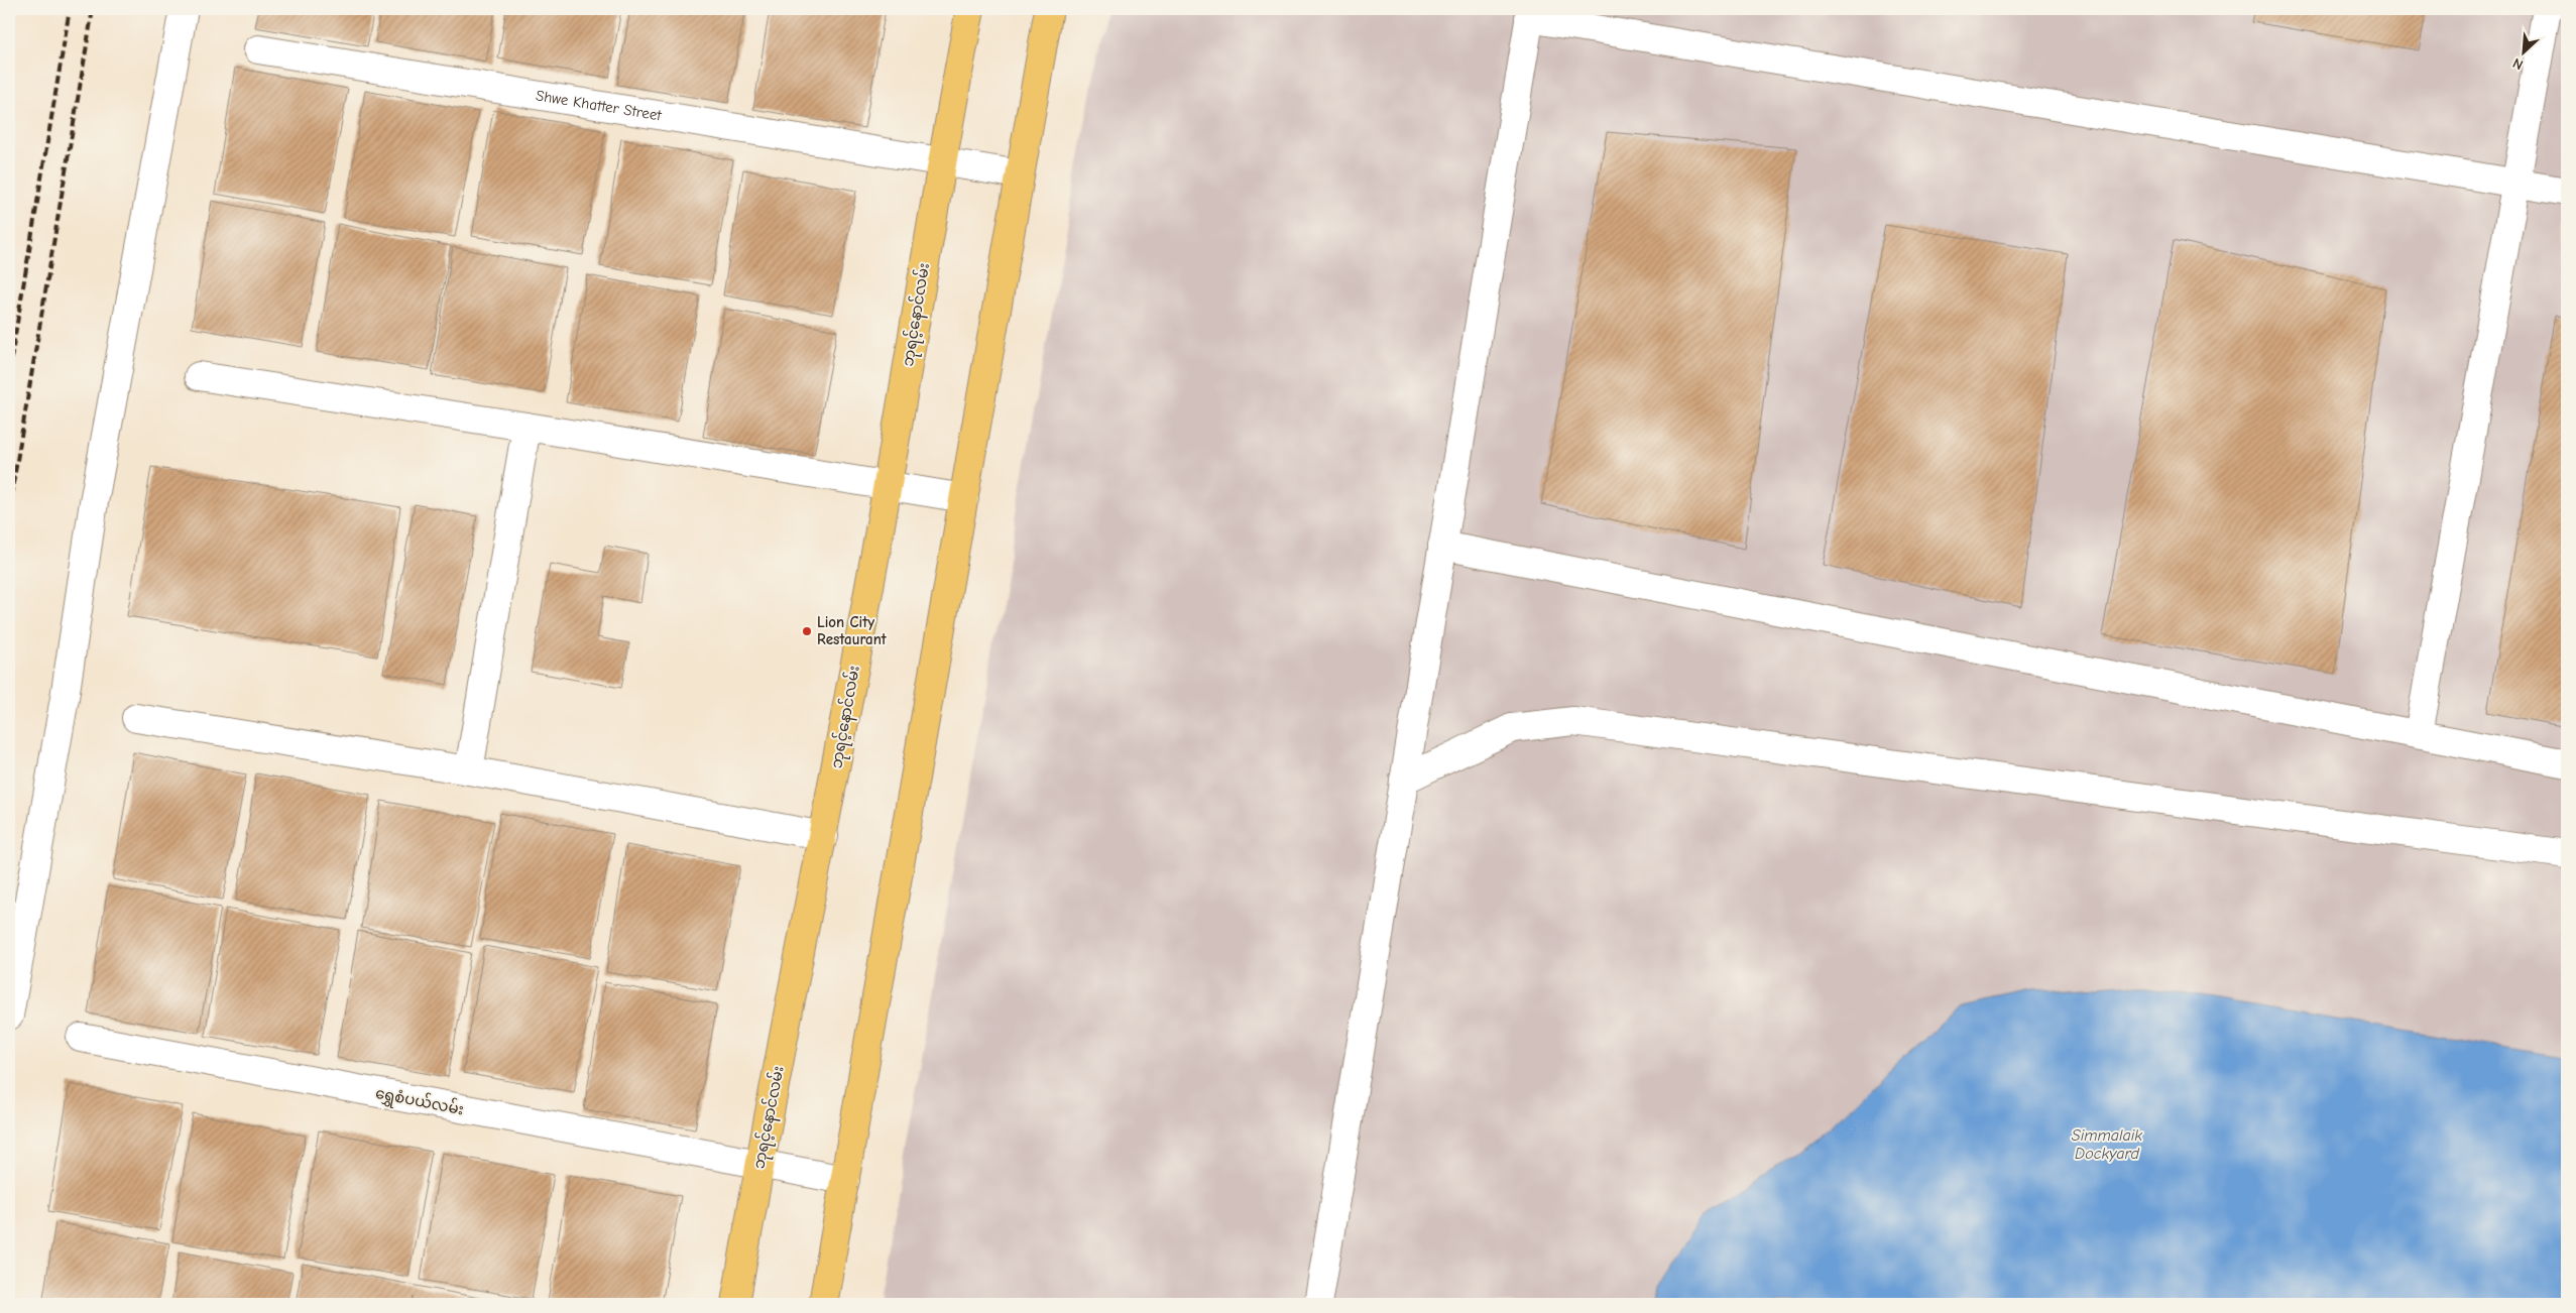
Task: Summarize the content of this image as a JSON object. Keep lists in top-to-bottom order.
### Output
{
  "streets": {
    "main road": ["ဘုရင့်နောင်လမ်း"],
    "street": ["Shwe Khatter Street", "ရွှေစံပယ်လမ်း"]
  },
  "crossings": [
    ["Shwe Khatter Street", "ဘုရင့်နောင်လမ်း"],
    ["ဘုရင့်နောင်လမ်း", "ရွှေစံပယ်လမ်း"]
  ],
  "water": ["Simmalaik Dockyard"],
  "places": ["Lion City Restaurant"],
  "north": "bottom left"
}
